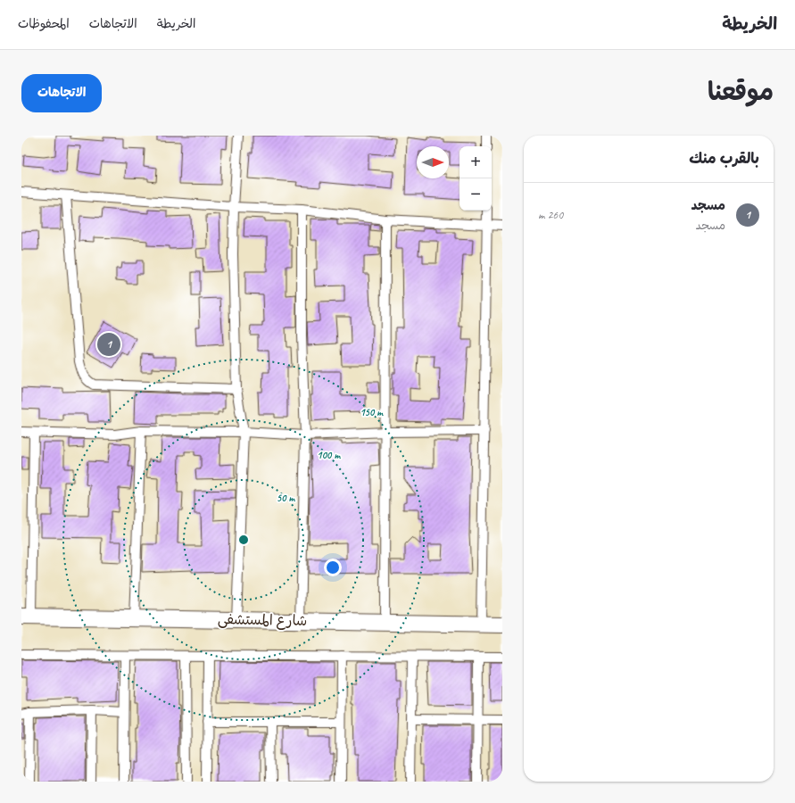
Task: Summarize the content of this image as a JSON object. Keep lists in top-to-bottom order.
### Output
{
  "streets": {
    "highway": ["شارع المستشفى"]
  },
  "north": "right",
  "page": {
    "header": "الخريطة",
    "nav": ["الخريطة", "الاتجاهات", "المحفوظات"],
    "title": "موقعنا",
    "buttons": "الاتجاهات",
    "heading": "بالقرب منك",
    "map_buttons": ["+", "−"],
    "list": [
      {
        "mark": "1",
        "name": "مسجد",
        "note": "مسجد",
        "value": "260 m"
      }
    ],
    "pins": "1"
  },
  "rings": ["150 m", "100 m", "50 m"]
}
